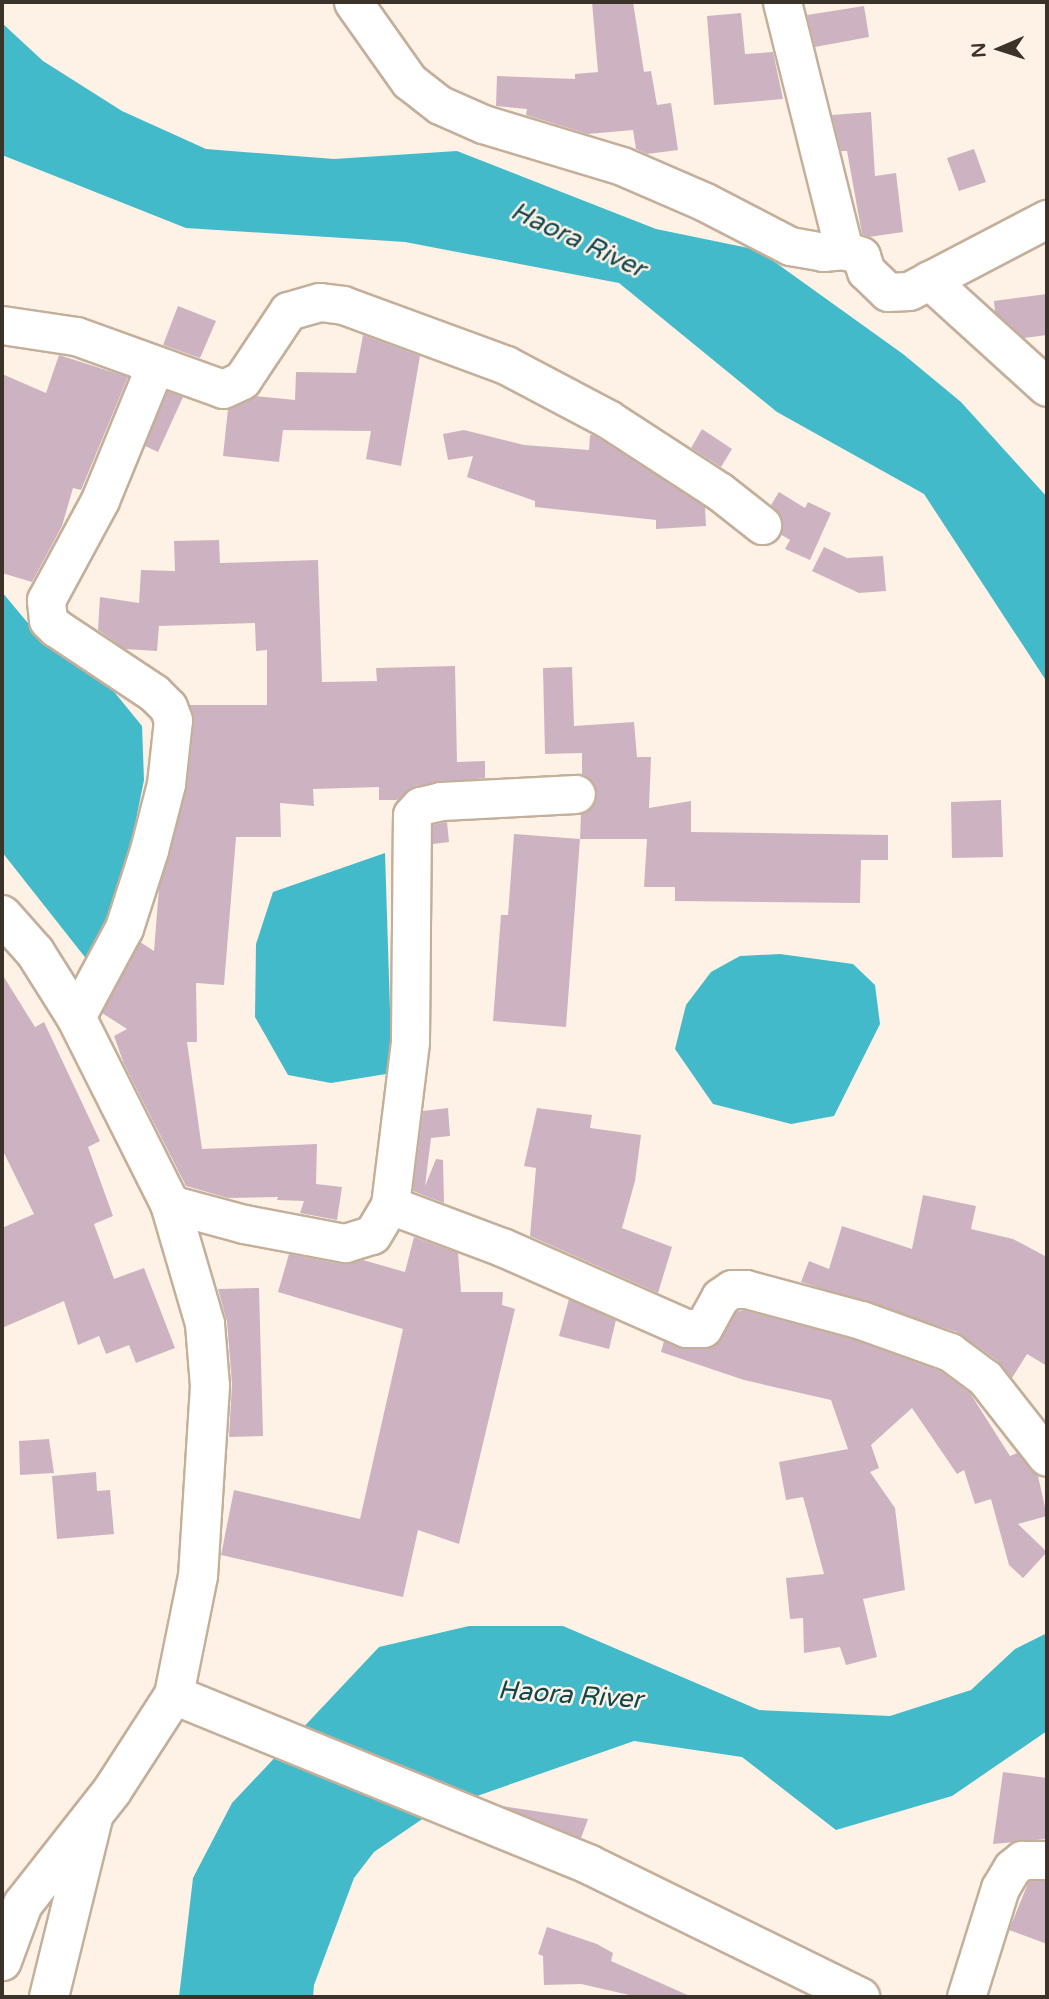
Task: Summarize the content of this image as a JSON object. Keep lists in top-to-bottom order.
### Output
{
  "water": ["Haora River"],
  "north": "left"
}
